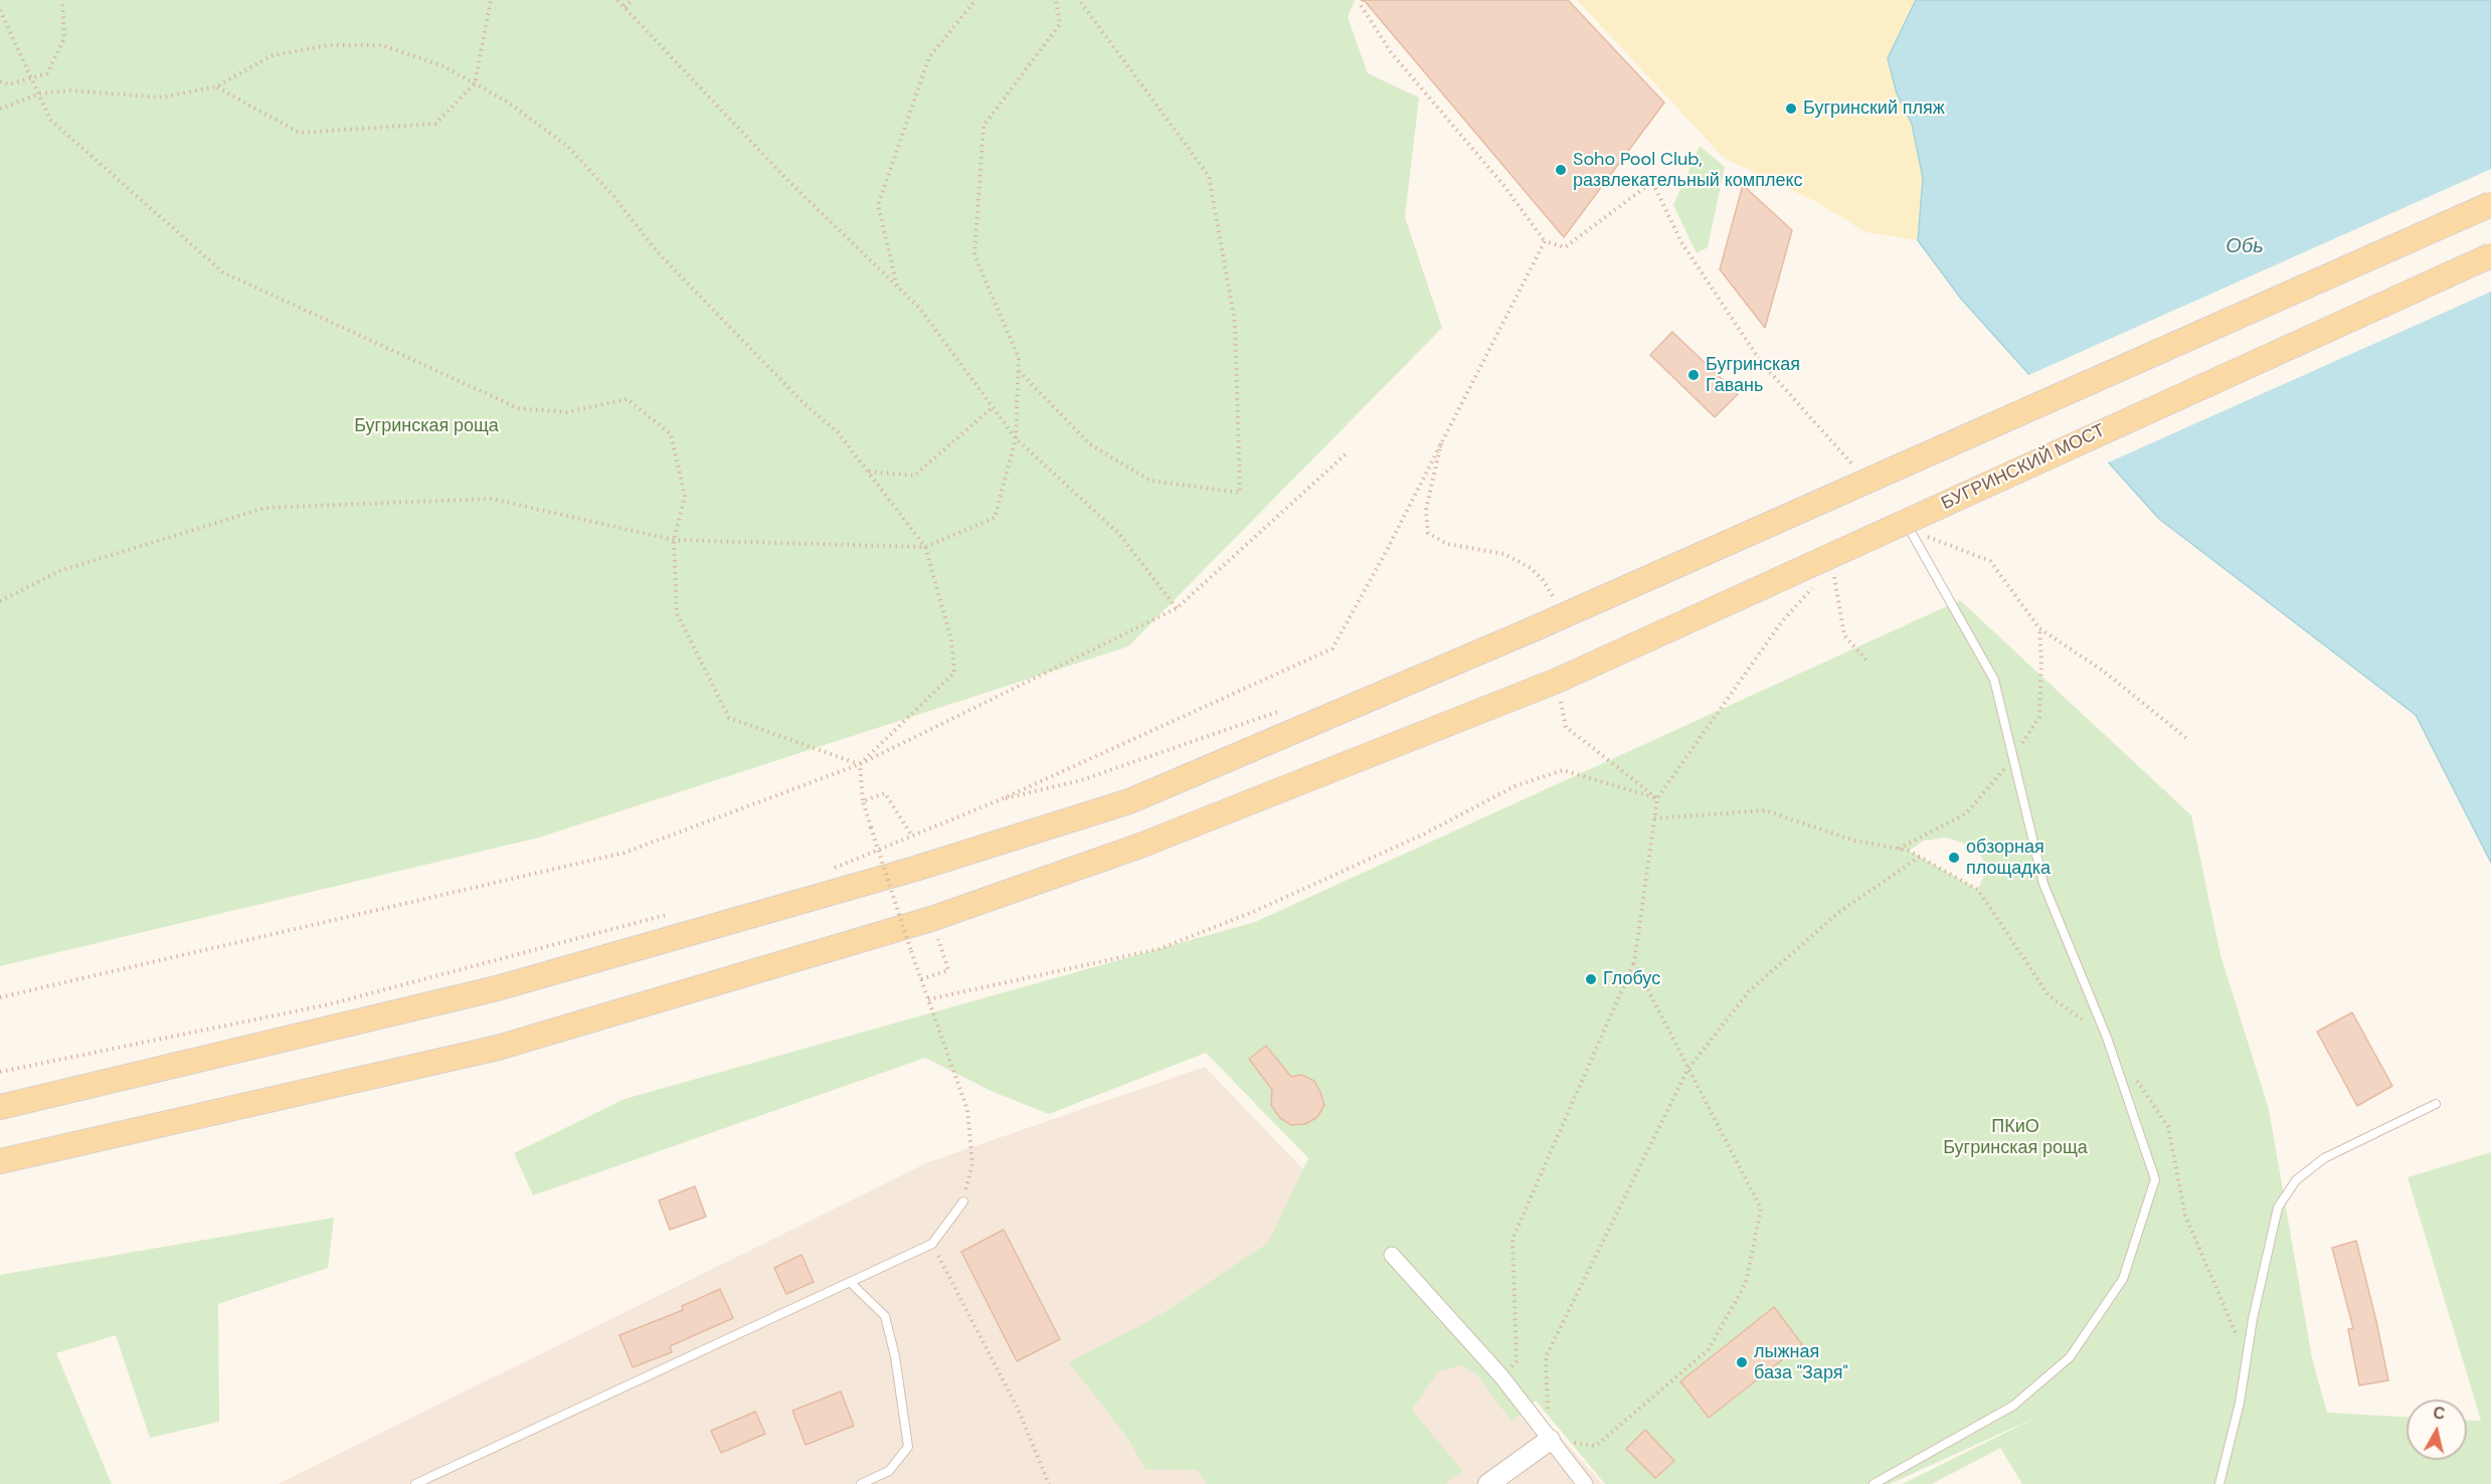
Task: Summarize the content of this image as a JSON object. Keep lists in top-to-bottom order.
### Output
{
  "streets": {
    "main road": ["БУГРИНСКИЙ МОСТ"]
  },
  "water": ["Обь"],
  "parks": ["Бугринская роща", "ПКиО Бугринская роща"],
  "places": [
    "Бугринский пляж",
    "Soho Pool Club, развлекательный комплекс",
    "Бугринская Гавань",
    "обзорная площадка",
    "Глобус",
    "лыжная база \"Заря\""
  ],
  "north": "top"
}
